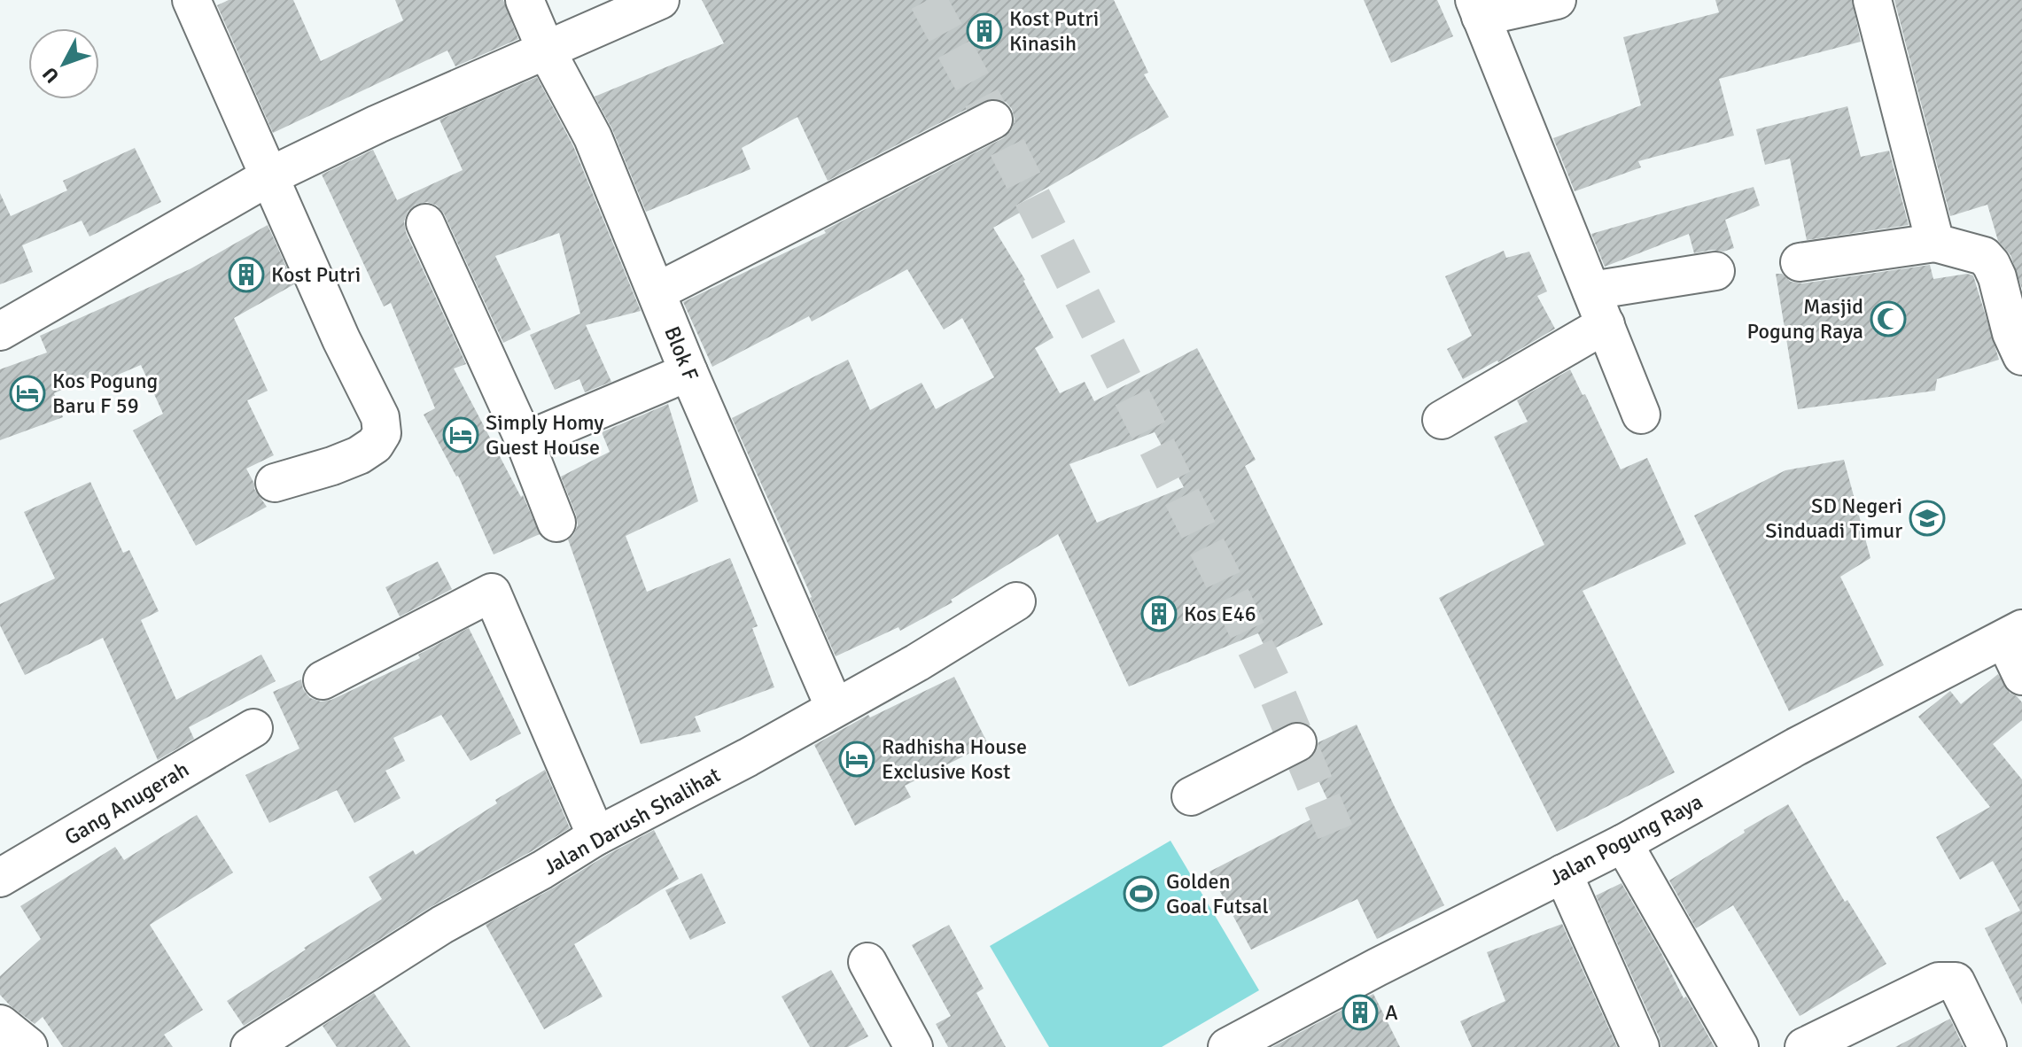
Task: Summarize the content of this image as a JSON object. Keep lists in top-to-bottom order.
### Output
{
  "streets": {
    "street": [
      "Blok F",
      "Gang Anugerah",
      "Jalan Darush Shalihat",
      "Jalan Pogung Raya"
    ]
  },
  "crossings": [
    ["Blok F", "Jalan Darush Shalihat"]
  ],
  "places": {
    "building": [
      "Kost Putri Kinasih",
      "Kost Putri",
      "Kos E46",
      "A"
    ],
    "mosque": ["Masjid Pogung Raya"],
    "hotel": ["Kos Pogung Baru F 59", "Simply Homy Guest House", "Radhisha House Exclusive Kost"],
    "school or university": ["SD Negeri Sinduadi Timur"],
    "sports": ["Golden Goal Futsal"]
  },
  "north": "bottom left"
}
